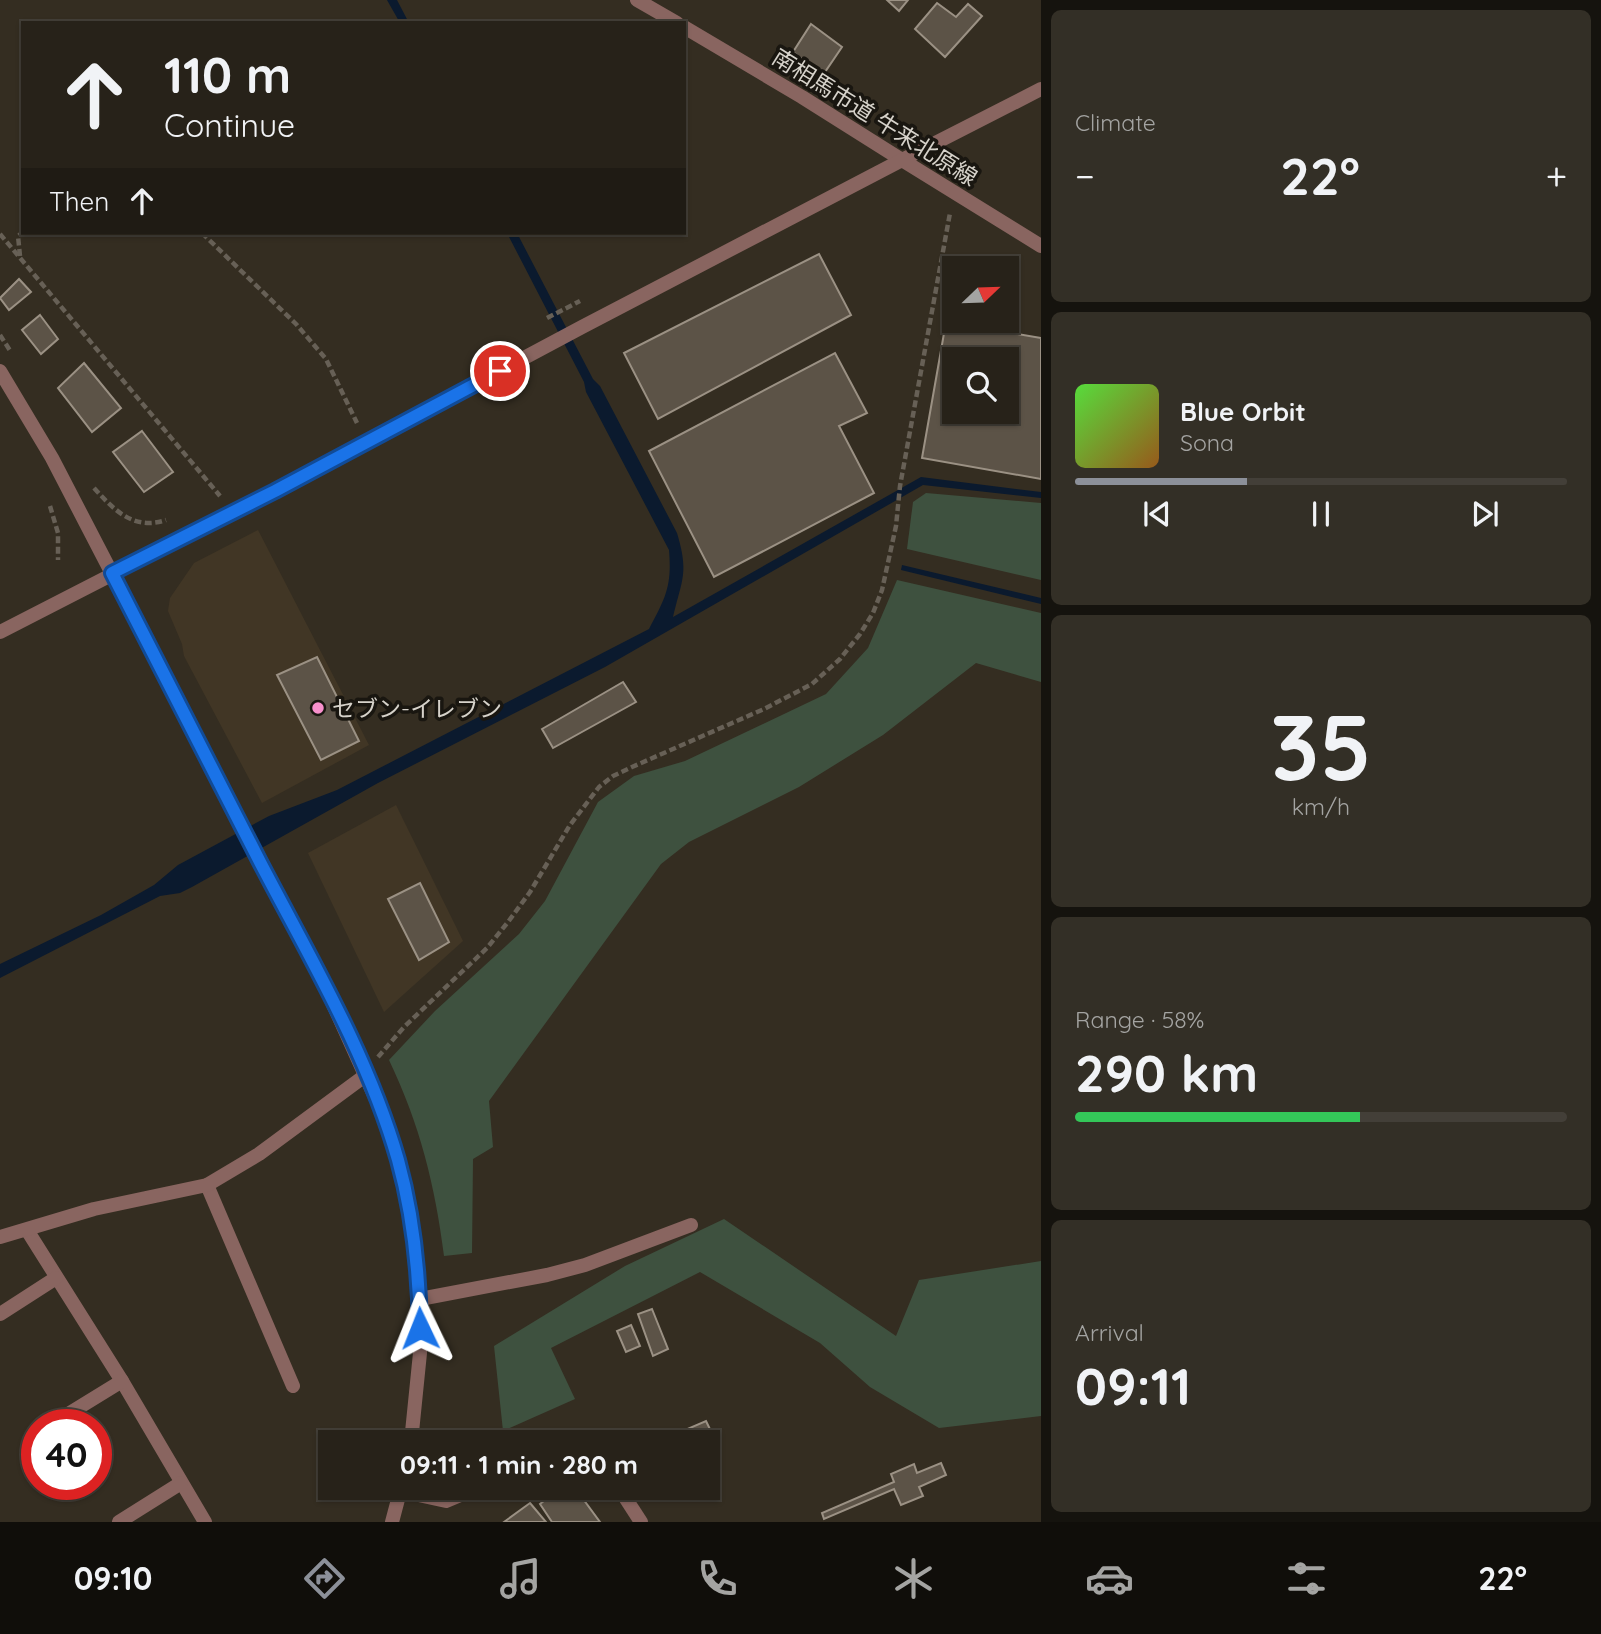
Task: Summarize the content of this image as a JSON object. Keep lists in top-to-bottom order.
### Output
{
  "streets": {
    "street": ["南相馬市道 牛来北原線"]
  },
  "places": ["セブン-イレブン"],
  "north": "top right",
  "page": {
    "tile": [
      "Climate",
      ["35", "km/h"],
      ["Range · 58%", "290 km"],
      ["Arrival", "09:11"]
    ],
    "turn": ["110 m", "Continue"],
    "heat": ["−", "22°", "+"],
    "then": "Then",
    "song": ["Blue Orbit", "Sona"],
    "limit": "40",
    "trip": "09:11 · 1 min · 280 m",
    "tabs": ["09:10", "22°"]
  }
}
